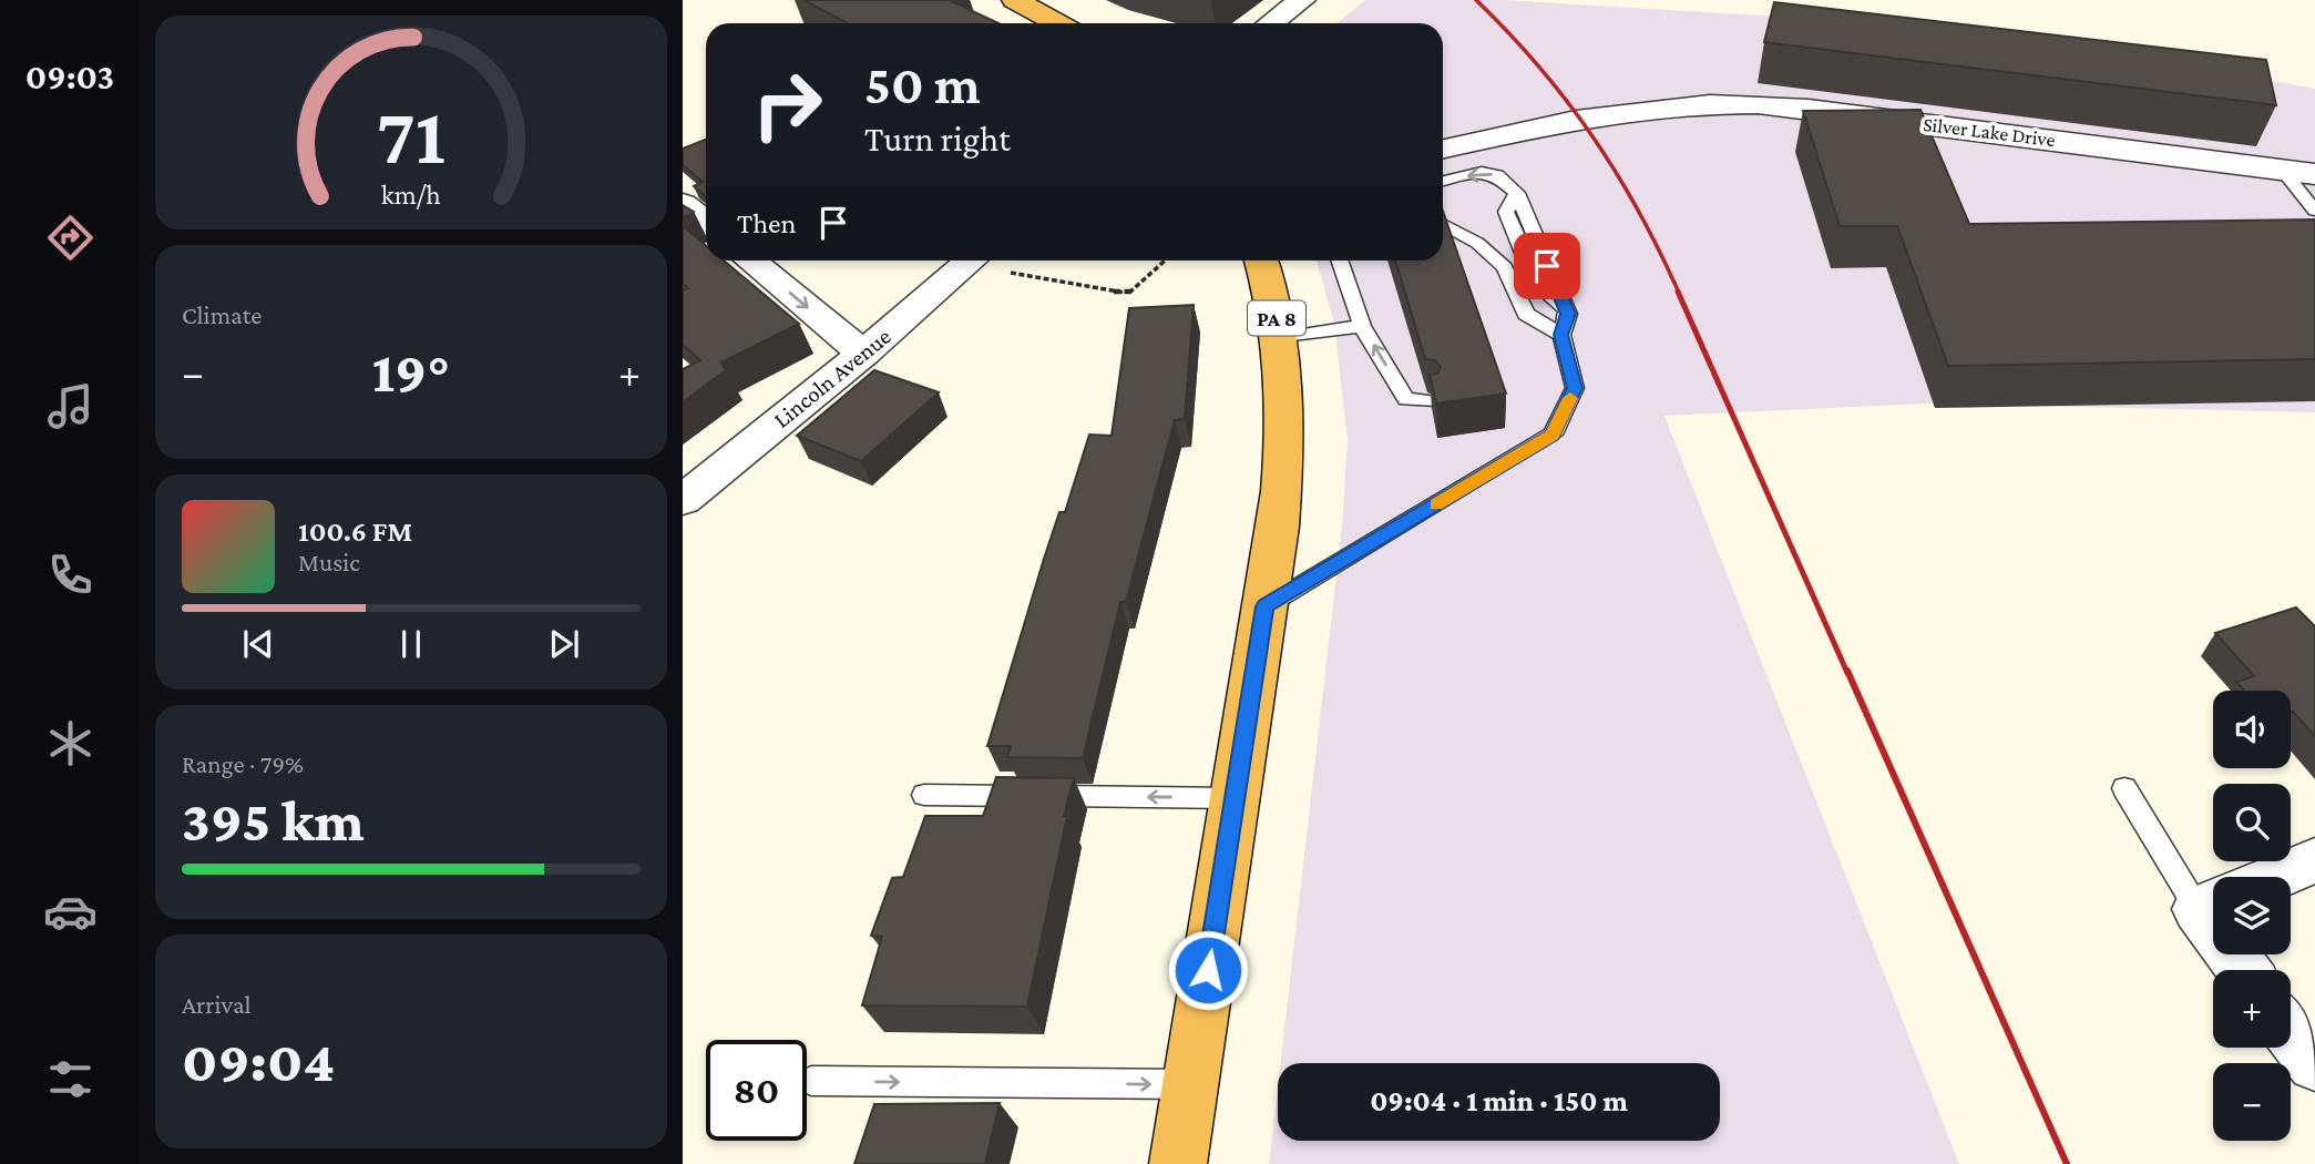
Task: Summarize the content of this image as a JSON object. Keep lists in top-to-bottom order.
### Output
{
  "streets": {
    "highway": ["PA 8"],
    "street": ["Silver Lake Drive", "Lincoln Avenue"]
  },
  "page": {
    "tabs": "09:03",
    "turn": ["50 m", "Turn right"],
    "then": "Then",
    "tile": [
      "Climate",
      ["Range · 79%", "395 km"],
      ["Arrival", "09:04"]
    ],
    "heat": ["−", "19°", "+"],
    "song": ["100.6 FM", "Music"],
    "map_buttons": ["+", "−"],
    "limit": "80",
    "trip": "09:04 · 1 min · 150 m",
    "gauge": ["71", "km/h"]
  }
}
